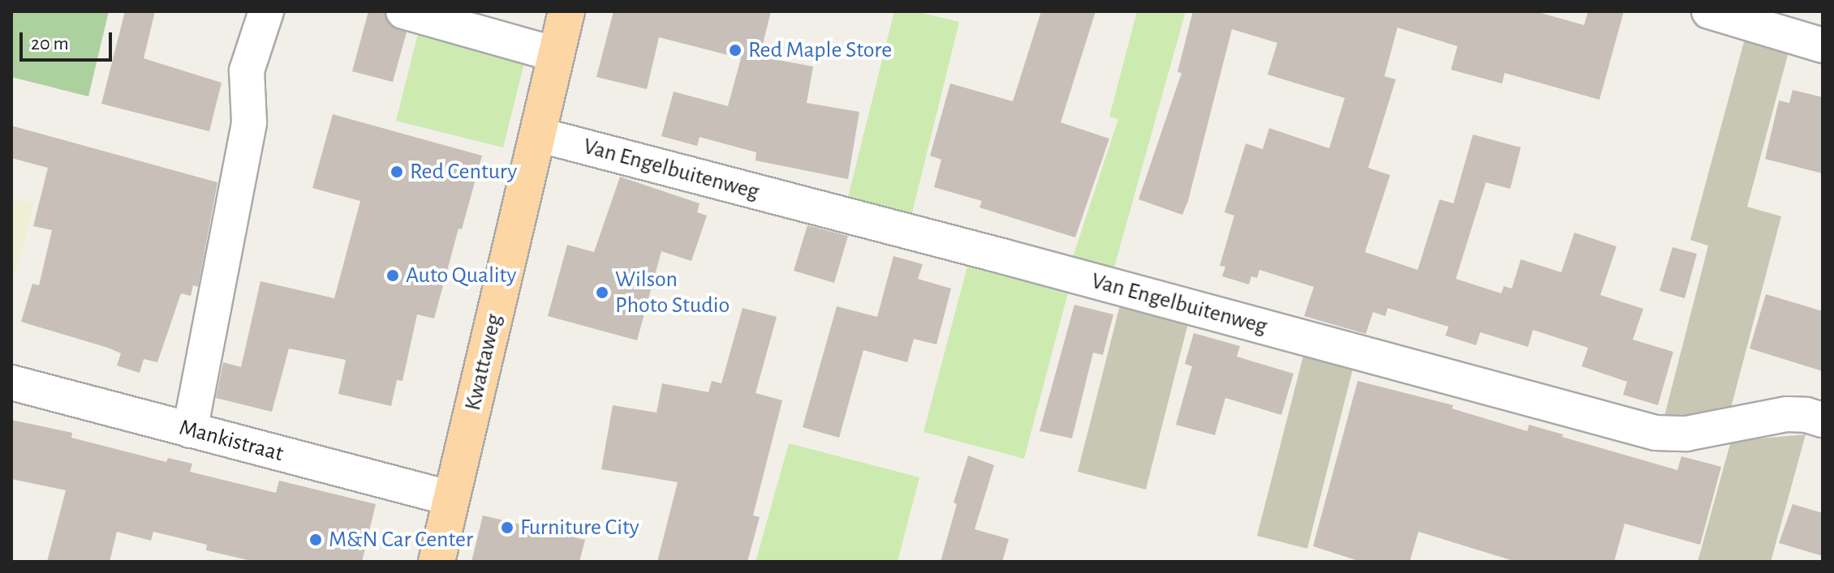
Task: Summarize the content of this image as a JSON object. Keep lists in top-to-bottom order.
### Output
{
  "streets": {
    "main road": ["Kwattaweg"],
    "street": ["Van Engelbuitenweg", "Mankistraat"]
  },
  "crossings": [
    ["Van Engelbuitenweg", "Kwattaweg"],
    ["Kwattaweg", "Mankistraat"]
  ],
  "places": [
    "Red Maple Store",
    "Red Century",
    "Auto Quality",
    "Wilson Photo Studio",
    "Furniture City",
    "M&N Car Center"
  ],
  "scale_bar": "20 m"
}
